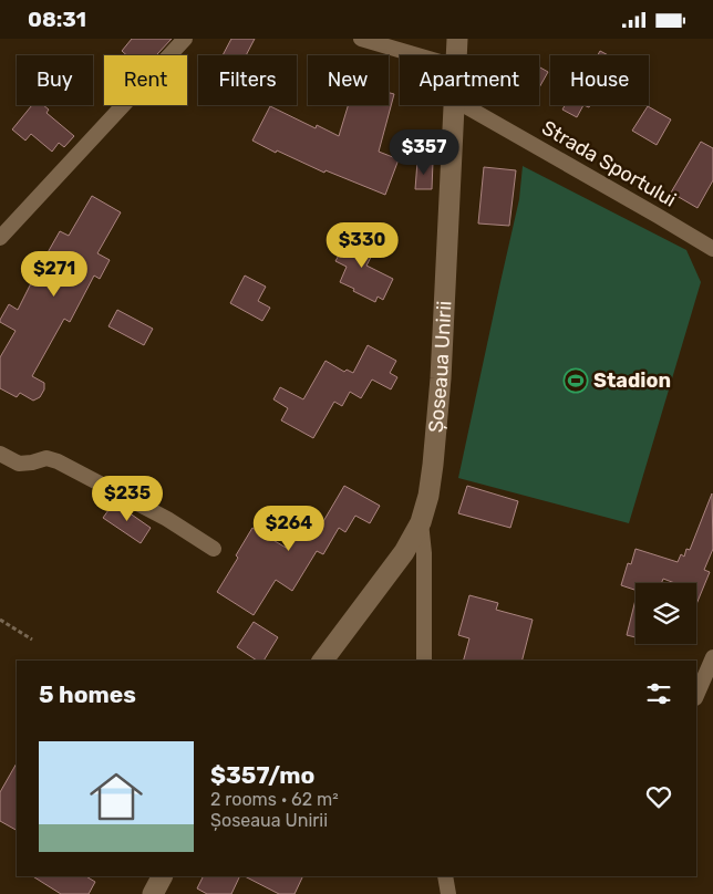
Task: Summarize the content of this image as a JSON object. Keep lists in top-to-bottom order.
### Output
{
  "streets": {
    "main road": ["Șoseaua Unirii"],
    "street": ["Strada Sportului"]
  },
  "places": {
    "sports": ["Stadion"]
  },
  "page": {
    "status": "08:31",
    "chip": [
      "Buy",
      "Rent",
      "Filters",
      "New",
      "Apartment",
      "House"
    ],
    "price": [
      "$357",
      "$330",
      "$271",
      "$235",
      "$264"
    ],
    "heading": "5 homes",
    "list": [
      {
        "name": "$357/mo",
        "note": "2 rooms · 62 m² · Șoseaua Unirii"
      }
    ]
  }
}
